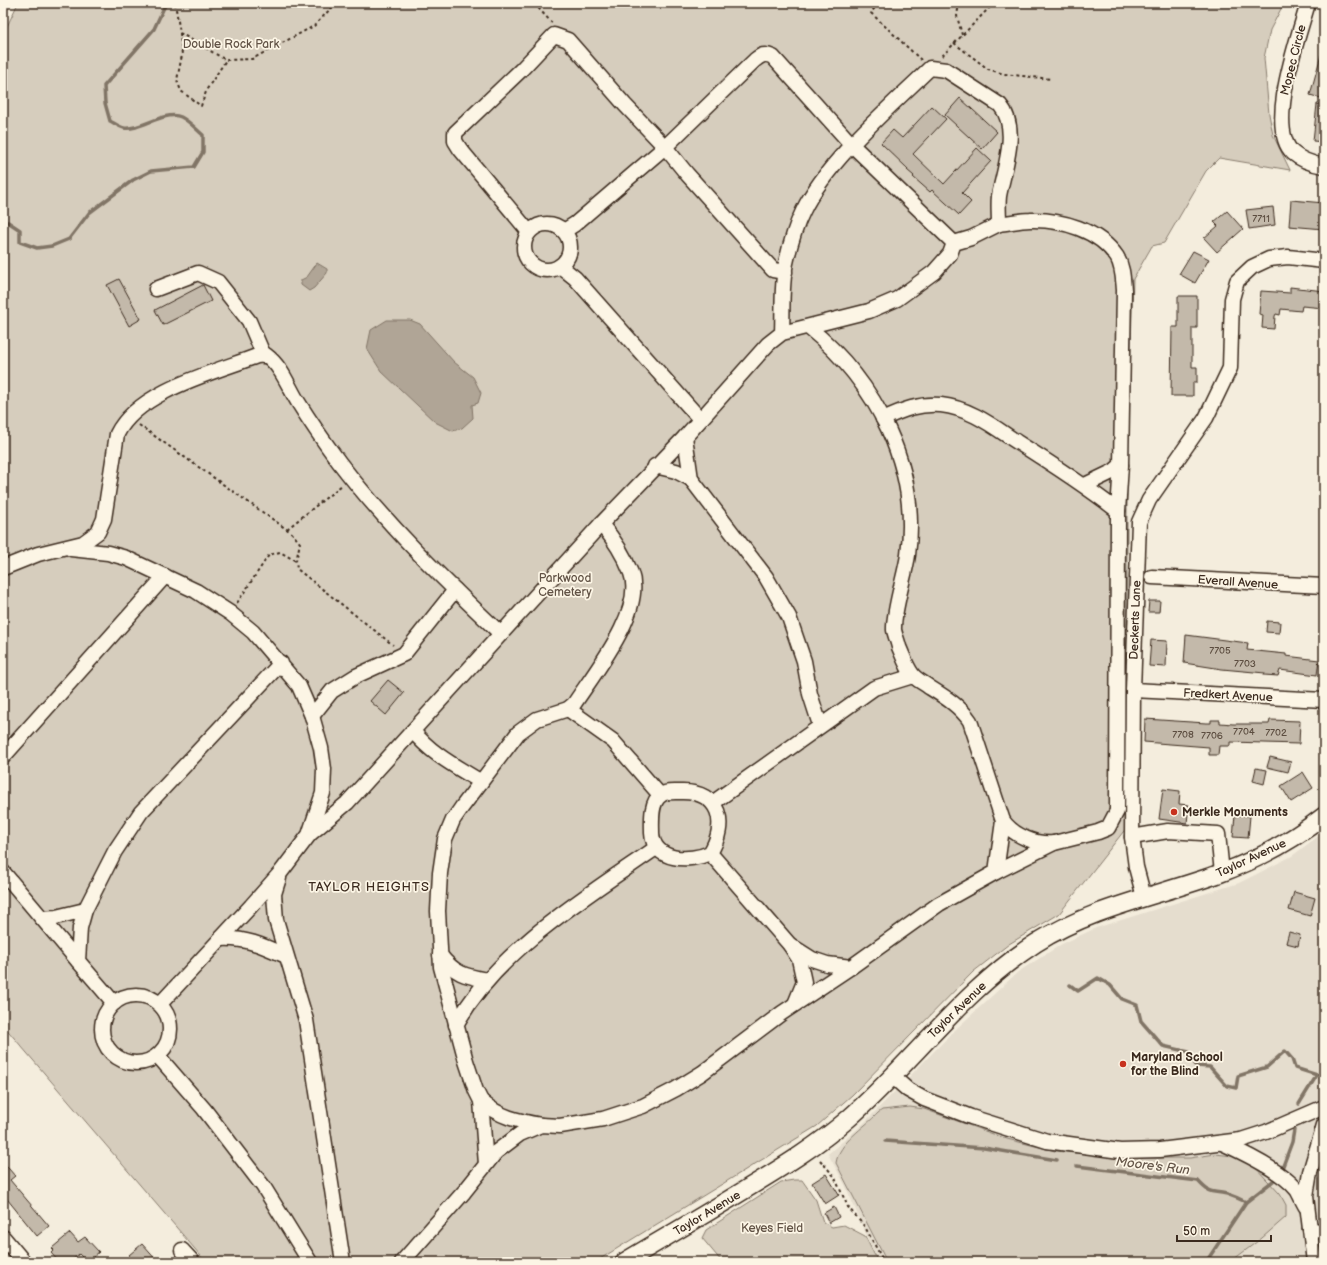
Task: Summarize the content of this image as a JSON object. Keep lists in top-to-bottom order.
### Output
{
  "streets": {
    "main road": ["Taylor Avenue"],
    "street": [
      "Mopec Circle",
      "Everall Avenue",
      "Deckerts Lane",
      "Fredkert Avenue"
    ]
  },
  "crossings": [
    ["Deckerts Lane", "Fredkert Avenue"],
    ["Deckerts Lane", "Taylor Avenue"]
  ],
  "districts": ["TAYLOR HEIGHTS"],
  "water": ["Moore's Run"],
  "parks": ["Double Rock Park", "Parkwood Cemetery", "Keyes Field"],
  "places": ["Merkle Monuments", "Maryland School for the Blind"],
  "house_numbers": [
    "7711",
    "7705",
    "7703",
    "7704",
    "7702",
    "7708",
    "7706"
  ],
  "scale_bar": "50 m"
}
